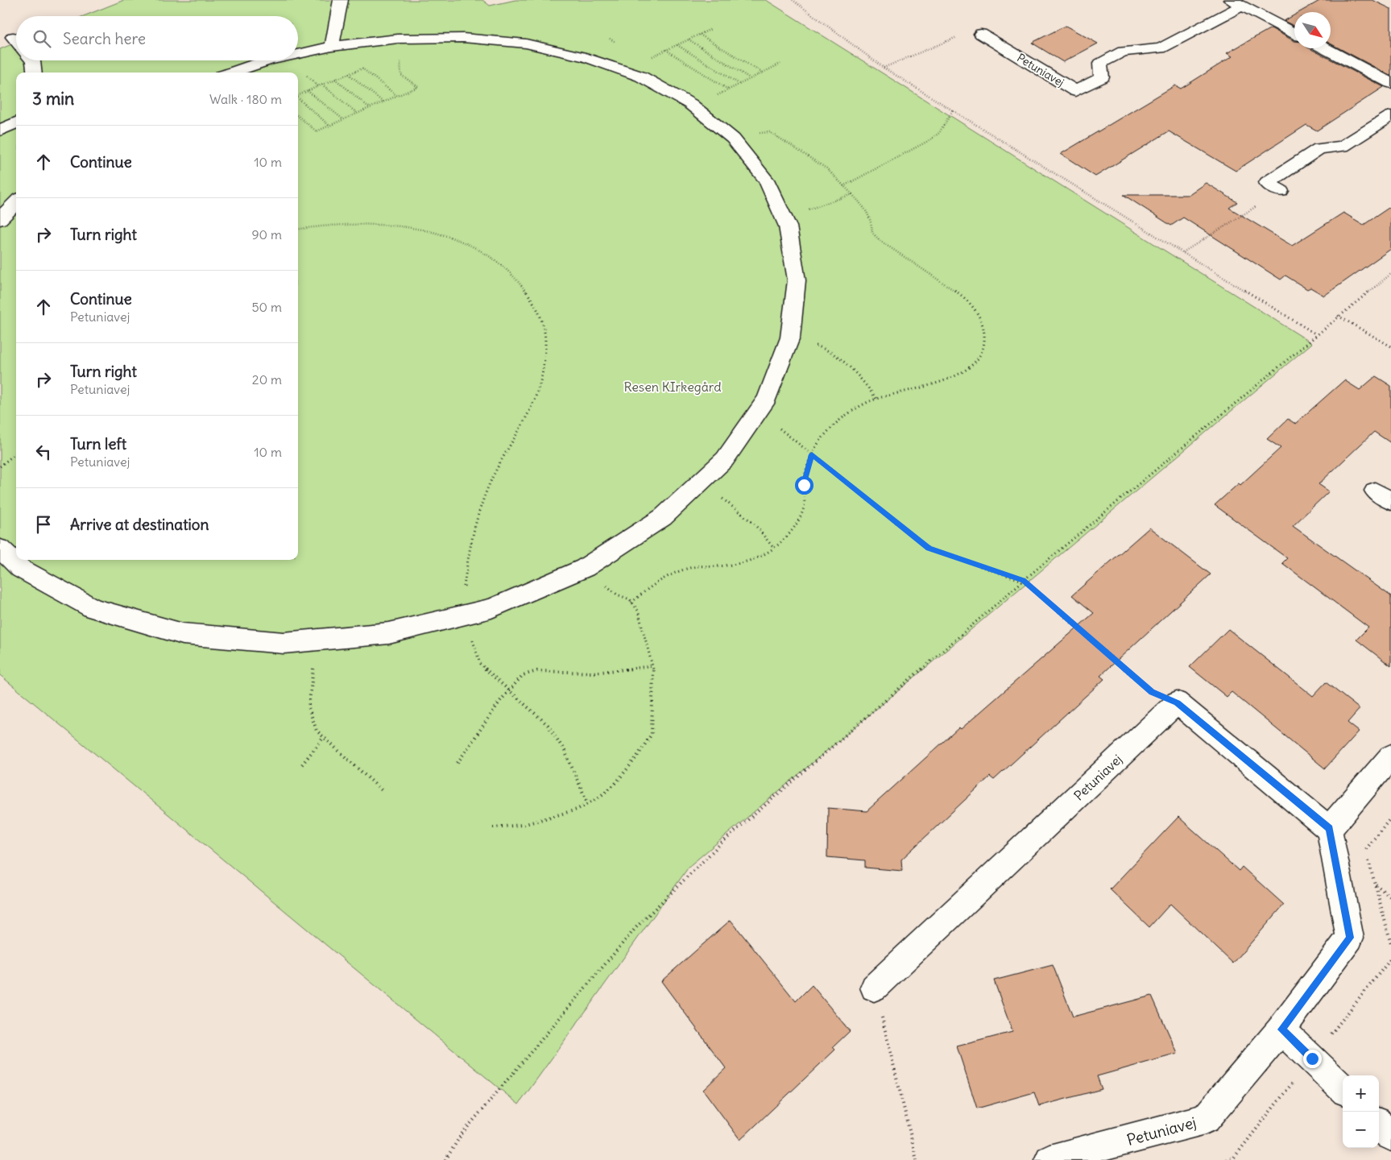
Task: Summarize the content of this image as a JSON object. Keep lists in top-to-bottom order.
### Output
{
  "streets": {
    "street": ["Petuniavej"]
  },
  "parks": ["Resen KIrkegård"],
  "north": "bottom right",
  "page": {
    "search": "Search here",
    "heading": ["3 min", "Walk · 180 m"],
    "list": [
      ["Continue", "10 m"],
      ["Turn right", "90 m"],
      ["Continue", "Petuniavej", "50 m"],
      ["Turn right", "Petuniavej", "20 m"],
      ["Turn left", "Petuniavej", "10 m"],
      "Arrive at destination"
    ],
    "map_buttons": ["+", "−"]
  }
}
